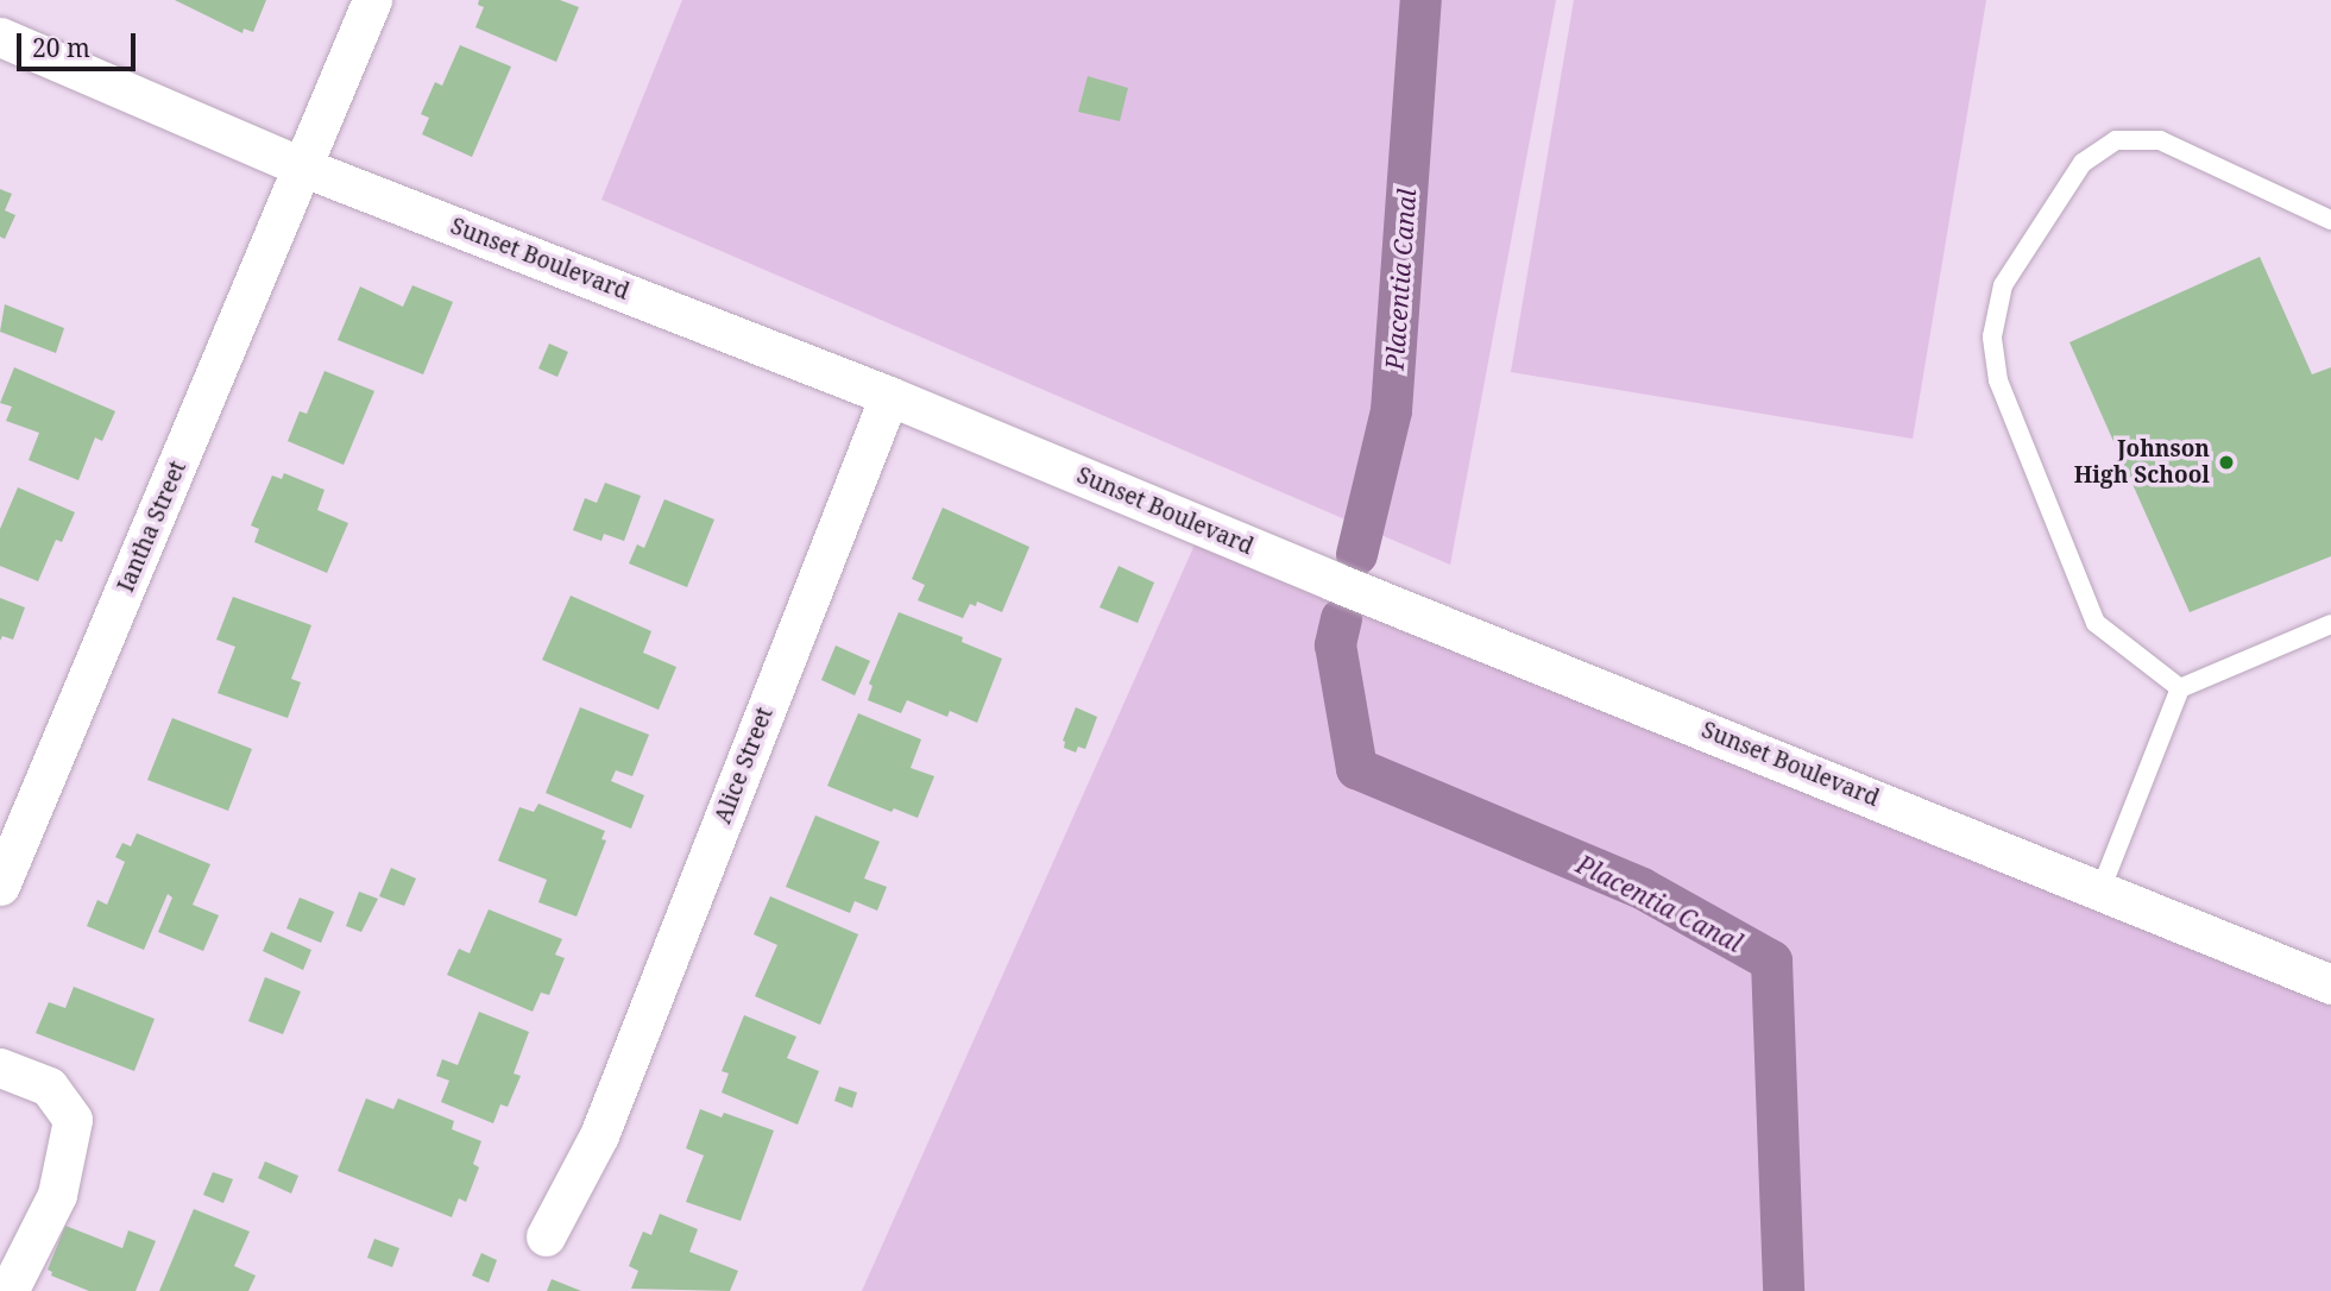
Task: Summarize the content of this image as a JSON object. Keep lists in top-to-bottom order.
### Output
{
  "streets": {
    "street": ["Sunset Boulevard", "Iantha Street", "Alice Street"]
  },
  "crossings": [
    ["Sunset Boulevard", "Iantha Street"],
    ["Sunset Boulevard", "Alice Street"]
  ],
  "water": ["Placentia Canal"],
  "places": ["Johnson High School"],
  "scale_bar": "20 m"
}
